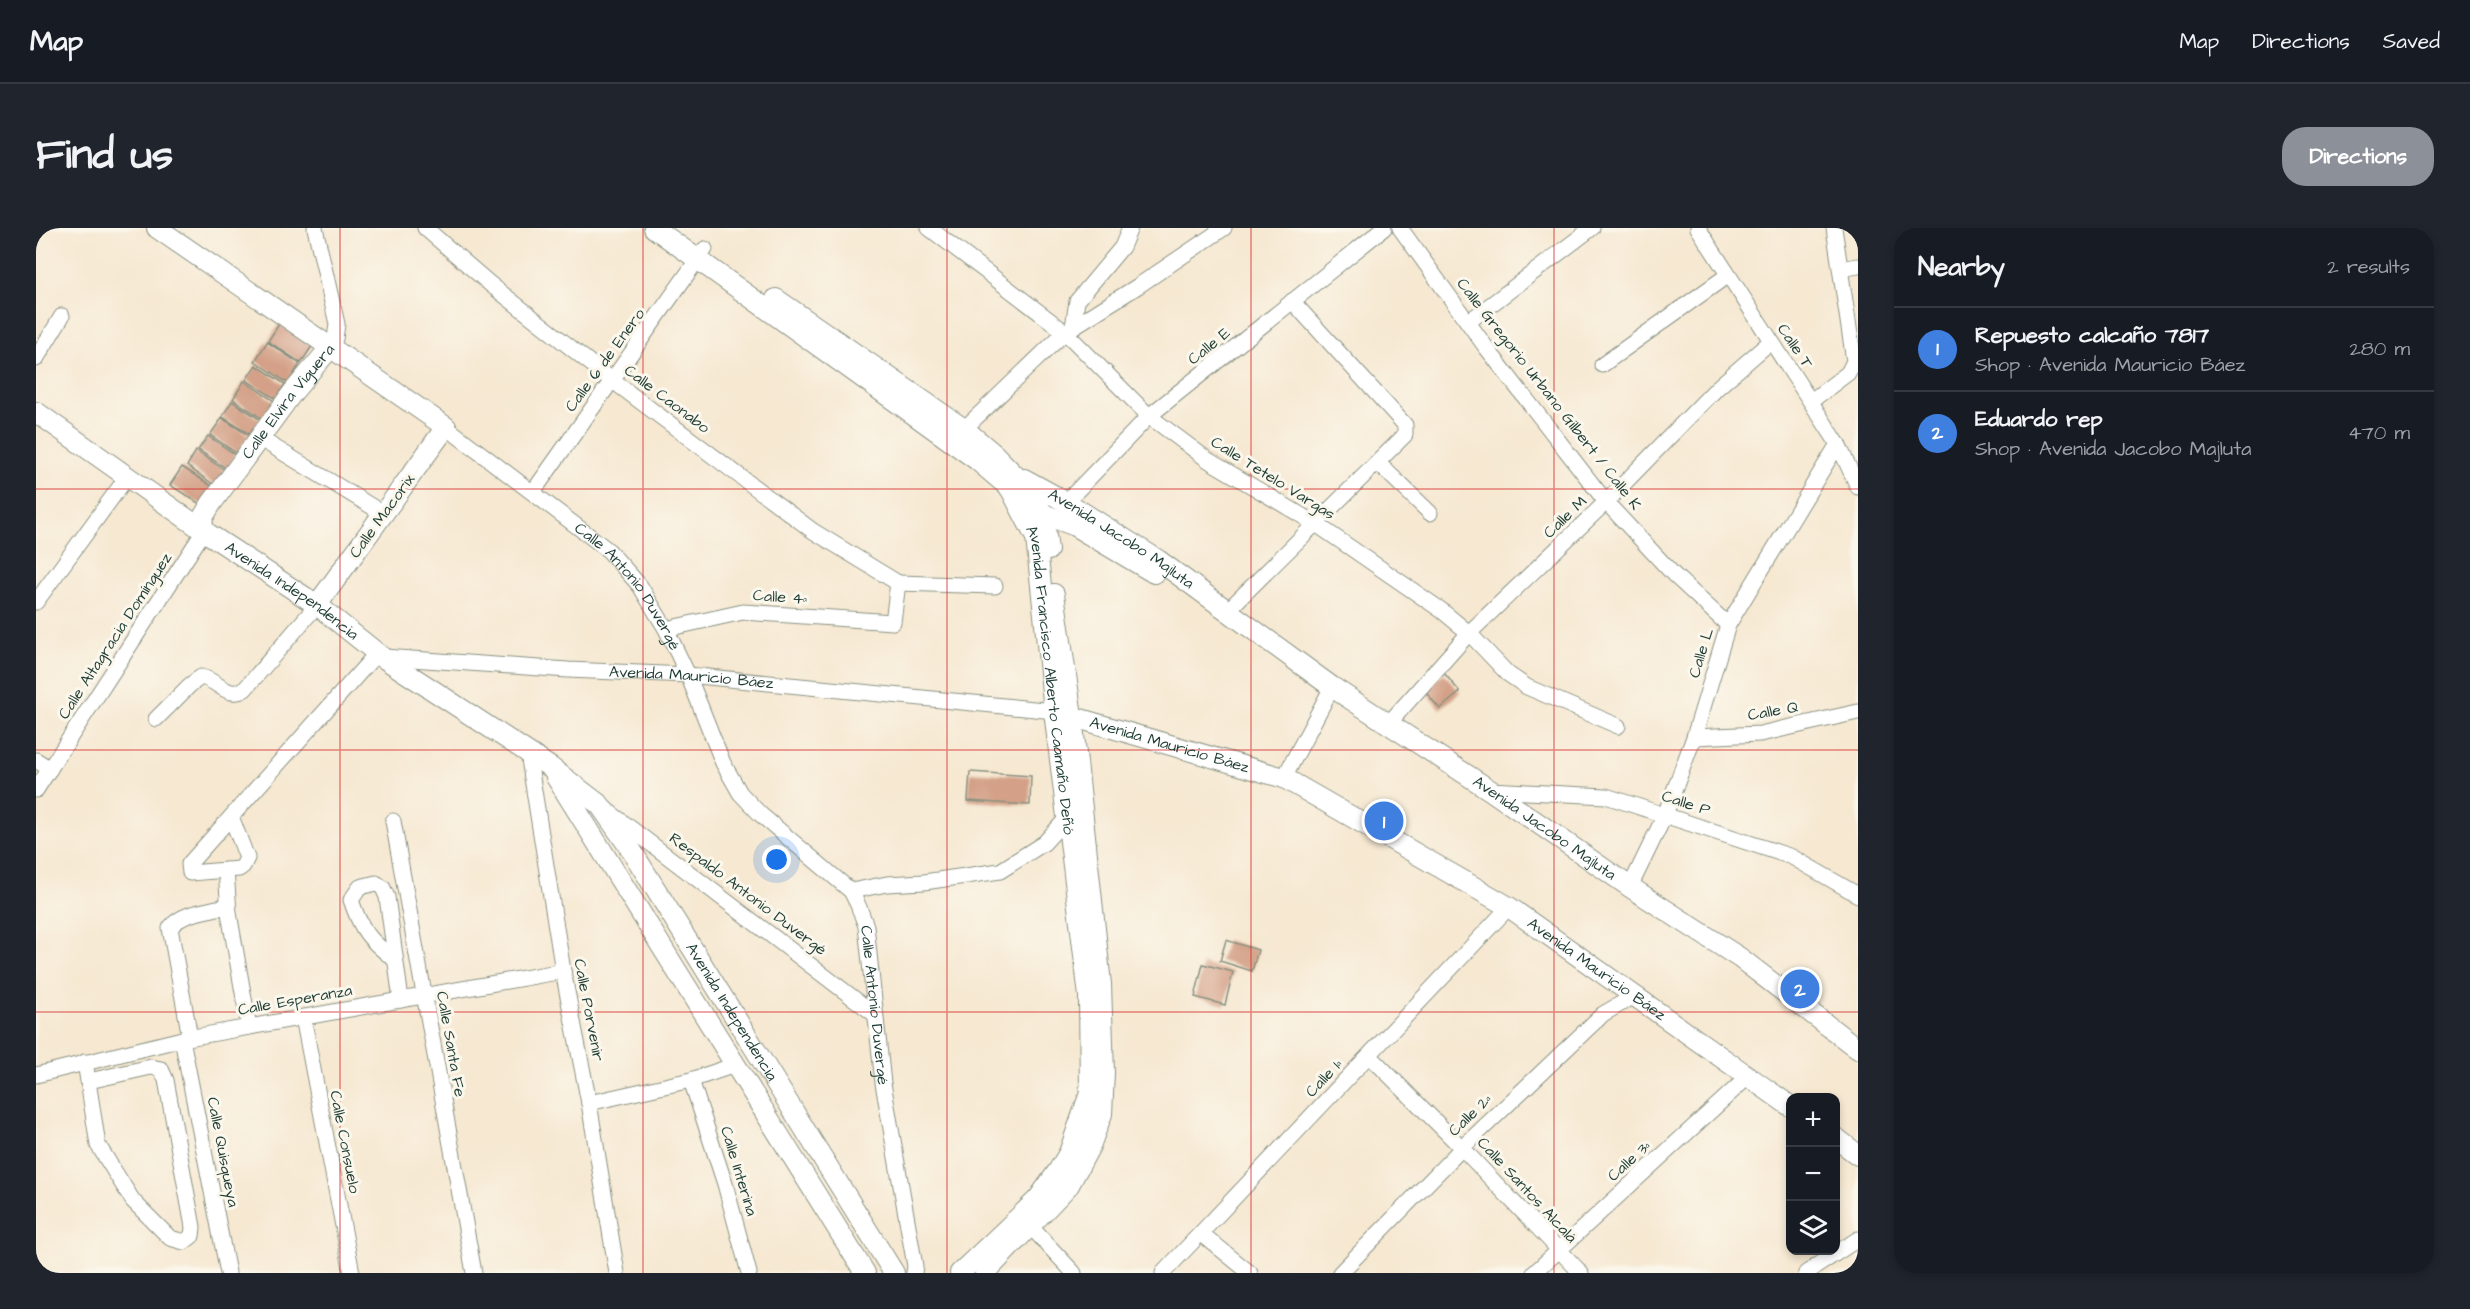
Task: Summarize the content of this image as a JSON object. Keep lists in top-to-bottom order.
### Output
{
  "streets": {
    "main road": [
      "Calle Elvira Viguera",
      "Calle Macorix",
      "Avenida Jacobo Majluta",
      "Calle Antonio Duvergé",
      "Avenida Independencia",
      "Avenida Mauricio Báez",
      "Avenida Francisco Alberto Caamaño Deñó"
    ],
    "street": [
      "Calle E",
      "Calle T",
      "Calle 6 de Enero",
      "Calle Gregorio Urbano Gilbert / Calle K",
      "Calle Caonabo",
      "Calle Tetelo Vargas",
      "Calle M",
      "Calle 4ª",
      "Calle Altagracia Domínguez",
      "Calle L",
      "Calle Q",
      "Calle P",
      "Respaldo Antonio Duvergé",
      "Calle Esperanza",
      "Calle Porvenir",
      "Calle Santa Fe",
      "Calle 1ª",
      "Calle 2ª",
      "Calle Consuelo",
      "Calle Quisqueya",
      "Calle 3ª",
      "Calle Interina",
      "Calle Santos Alcalá"
    ]
  },
  "crossings": [
    ["Calle E", "Calle Tetelo Vargas"],
    ["Calle E", "Avenida Jacobo Majluta"],
    ["Calle T", "Calle M"],
    ["Calle T", "Calle L"],
    ["Calle 6 de Enero", "Calle Caonabo"],
    ["Calle 6 de Enero", "Calle Antonio Duvergé"],
    ["Calle 6 de Enero", "Avenida Francisco Alberto Caamaño Deñó"],
    ["Calle Gregorio Urbano Gilbert / Calle K", "Calle M"],
    ["Calle Gregorio Urbano Gilbert / Calle K", "Calle L"],
    ["Calle Caonabo", "Calle 4ª"],
    ["Calle Elvira Viguera", "Calle Antonio Duvergé"],
    ["Calle Elvira Viguera", "Avenida Independencia"],
    ["Calle Elvira Viguera", "Calle Altagracia Domínguez"],
    ["Calle Tetelo Vargas", "Calle M"],
    ["Calle Macorix", "Calle Antonio Duvergé"],
    ["Calle Macorix", "Avenida Independencia"],
    ["Calle M", "Avenida Jacobo Majluta"],
    ["Avenida Jacobo Majluta", "Calle L"],
    ["Avenida Jacobo Majluta", "Avenida Francisco Alberto Caamaño Deñó"],
    ["Avenida Jacobo Majluta", "Calle P"],
    ["Calle Antonio Duvergé", "Calle 4ª"],
    ["Calle Antonio Duvergé", "Avenida Mauricio Báez"],
    ["Calle Antonio Duvergé", "Respaldo Antonio Duvergé"],
    ["Avenida Independencia", "Calle Altagracia Domínguez"],
    ["Avenida Independencia", "Avenida Mauricio Báez"],
    ["Avenida Independencia", "Respaldo Antonio Duvergé"],
    ["Avenida Independencia", "Calle Porvenir"],
    ["Calle L", "Calle Q"],
    ["Calle L", "Calle P"],
    ["Avenida Mauricio Báez", "Avenida Francisco Alberto Caamaño Deñó"],
    ["Avenida Mauricio Báez", "Calle 1ª"],
    ["Avenida Mauricio Báez", "Calle 2ª"],
    ["Avenida Mauricio Báez", "Calle 3ª"],
    ["Calle Esperanza", "Calle Porvenir"],
    ["Calle Esperanza", "Calle Santa Fe"],
    ["Calle Esperanza", "Calle Consuelo"],
    ["Calle Esperanza", "Calle Quisqueya"],
    ["Calle 1ª", "Calle Santos Alcalá"],
    ["Calle 2ª", "Calle Santos Alcalá"],
    ["Calle 3ª", "Calle Santos Alcalá"]
  ],
  "page": {
    "header": "Map",
    "nav": ["Map", "Directions", "Saved"],
    "title": "Find us",
    "buttons": "Directions",
    "heading": ["Nearby", "2 results"],
    "list": [
      {
        "mark": "1",
        "name": "Repuesto calcaño 7817",
        "note": "Shop · Avenida Mauricio Báez",
        "value": "280 m"
      },
      {
        "mark": "2",
        "name": "Eduardo rep",
        "note": "Shop · Avenida Jacobo Majluta",
        "value": "470 m"
      }
    ],
    "pins": ["1", "2"],
    "map_buttons": ["+", "−"]
  }
}
